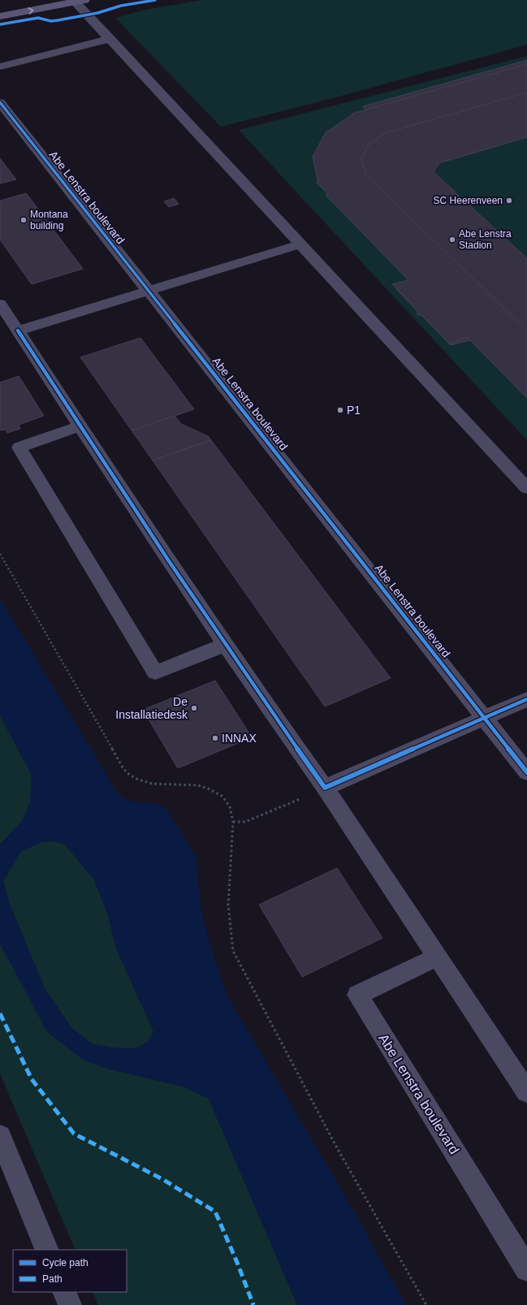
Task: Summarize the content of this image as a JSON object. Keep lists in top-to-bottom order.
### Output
{
  "streets": {
    "street": ["Abe Lenstra boulevard"]
  },
  "places": [
    "SC Heerenveen",
    "Montana building",
    "Abe Lenstra Stadion",
    "P1",
    "De Installatiedesk",
    "INNAX"
  ],
  "legend": ["Cycle path", "Path"]
}
